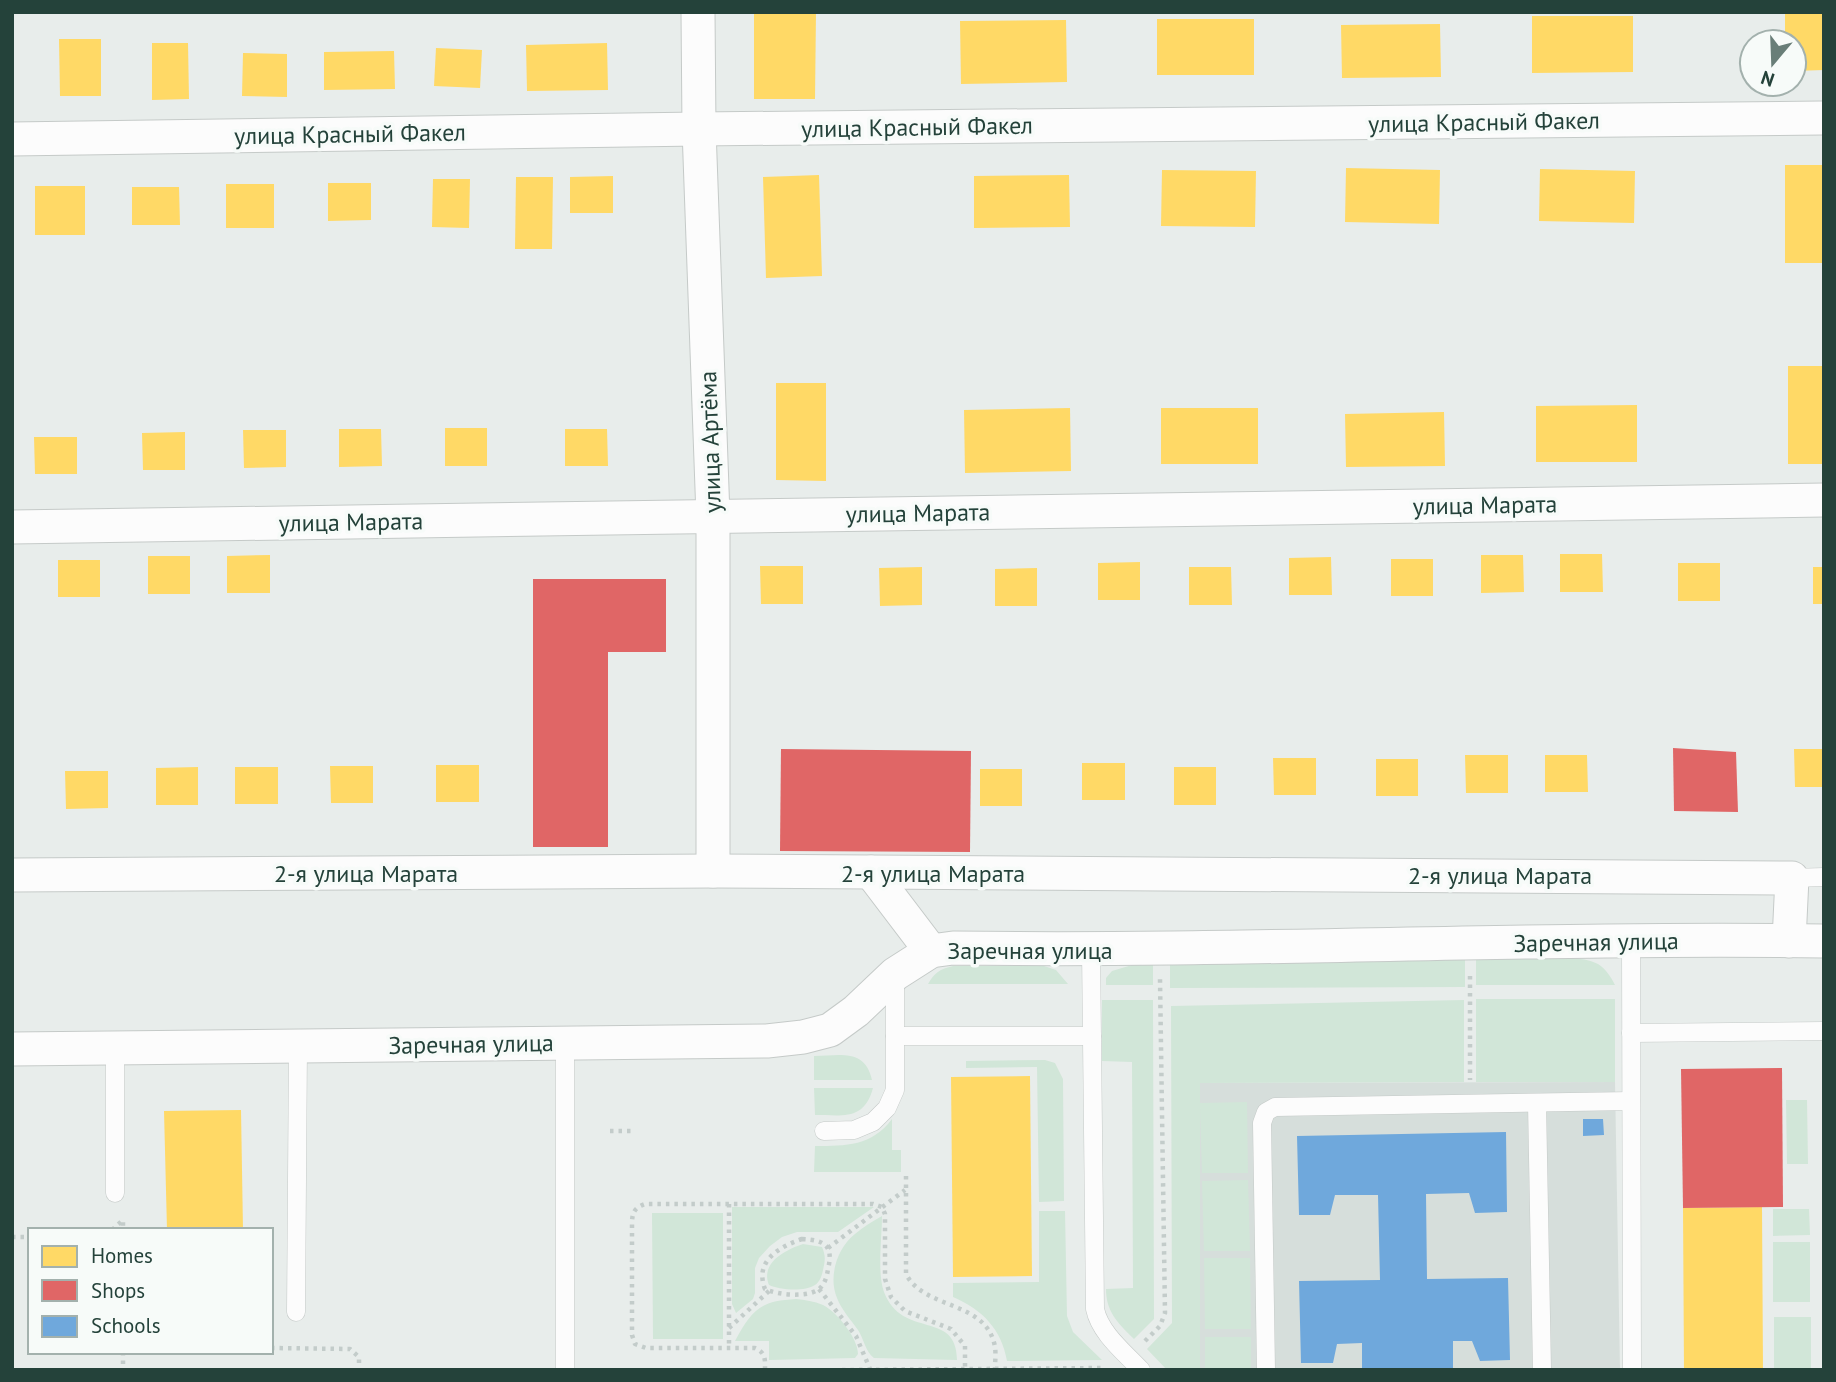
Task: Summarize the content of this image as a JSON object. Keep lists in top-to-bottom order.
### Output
{
  "streets": {
    "street": [
      "улица Красный Факел",
      "улица Артёма",
      "улица Марата",
      "2-я улица Марата",
      "Заречная улица"
    ]
  },
  "crossings": [
    ["улица Красный Факел", "улица Артёма"],
    ["улица Артёма", "улица Марата"],
    ["улица Артёма", "2-я улица Марата"],
    ["2-я улица Марата", "Заречная улица"]
  ],
  "legend": ["Homes", "Shops", "Schools"],
  "north": "bottom"
}
